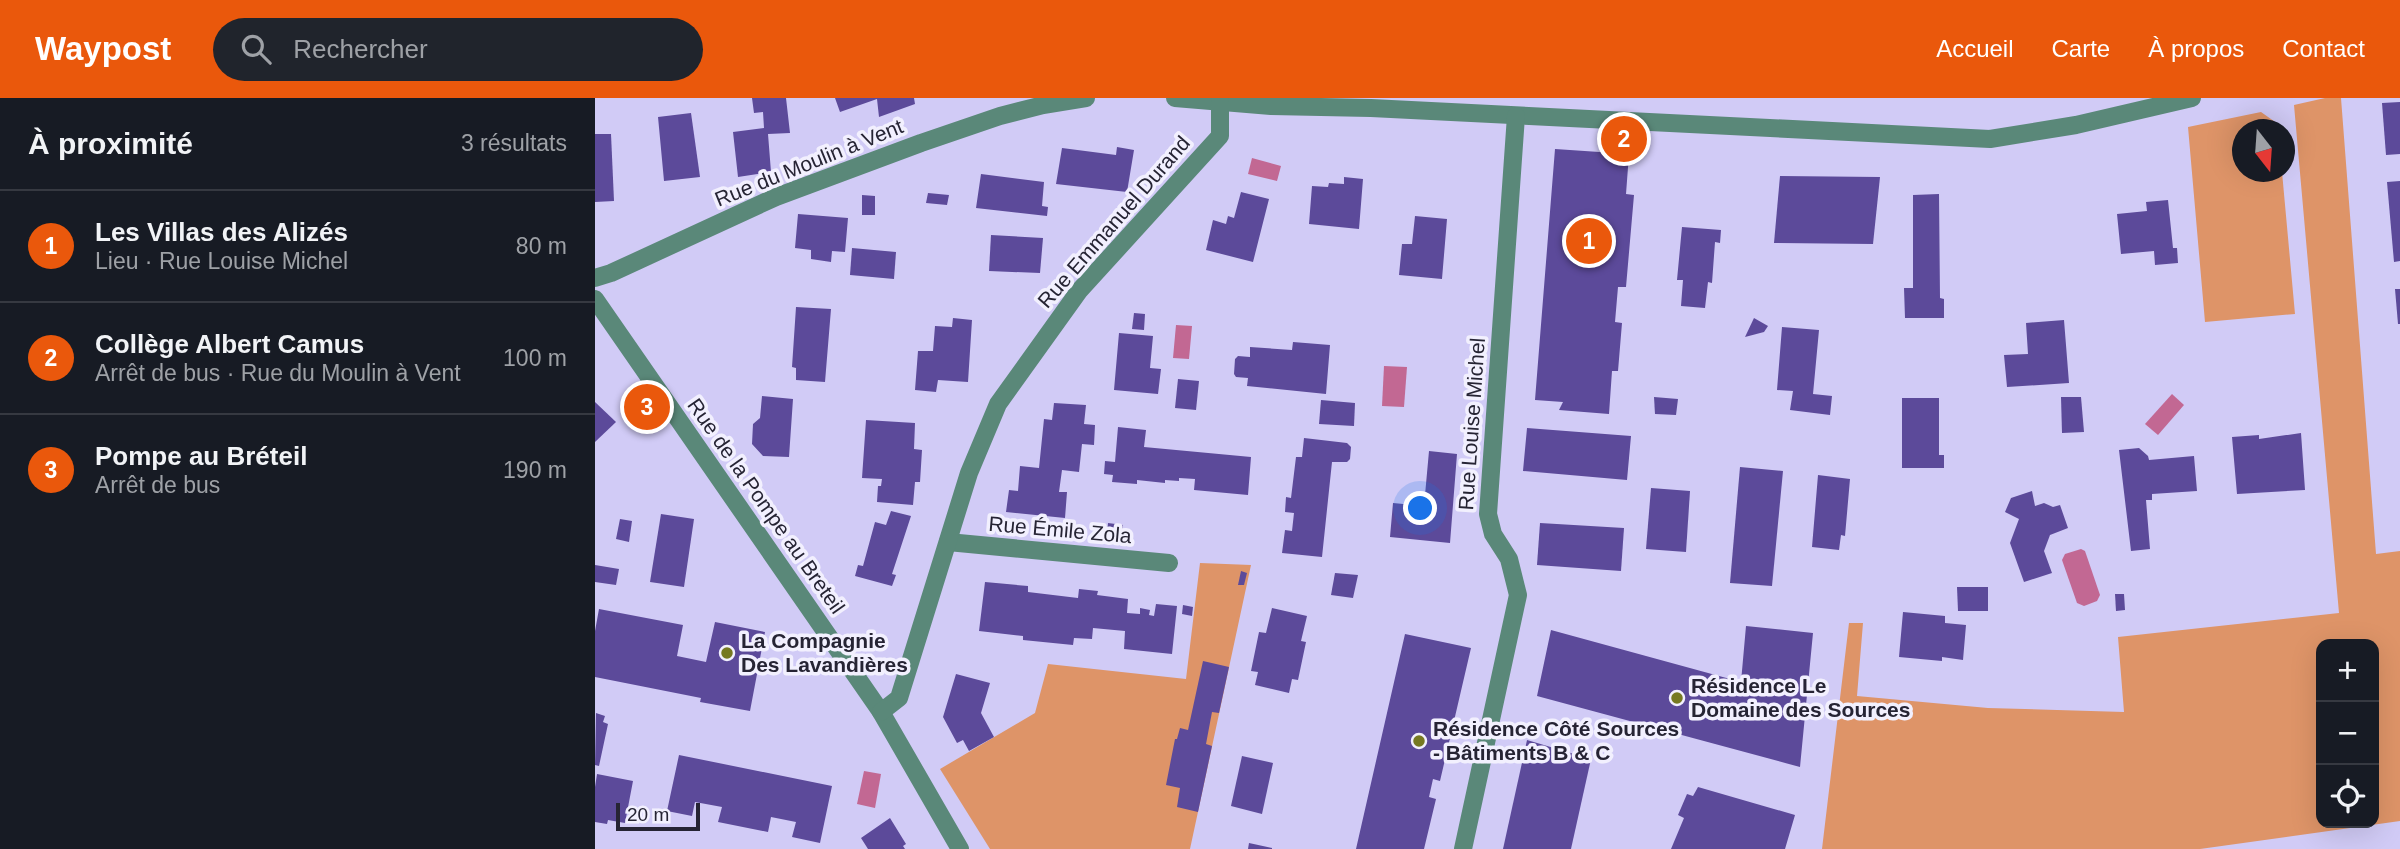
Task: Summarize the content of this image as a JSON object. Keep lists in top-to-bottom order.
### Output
{
  "streets": {
    "street": [
      "Rue du Moulin à Vent",
      "Rue Emmanuel Durand",
      "Rue Louise Michel",
      "Rue de la Pompe au Breteil",
      "Rue Émile Zola"
    ]
  },
  "crossings": [
    ["Rue Emmanuel Durand", "Rue de la Pompe au Breteil"],
    ["Rue Emmanuel Durand", "Rue Émile Zola"]
  ],
  "places": ["La Compagnie Des Lavandières", "Résidence Le Domaine des Sources", "Résidence Côté Sources - Bâtiments B & C"],
  "scale_bar": "20 m",
  "north": "bottom",
  "page": {
    "header": "Waypost",
    "search": "Rechercher",
    "nav": [
      "Accueil",
      "Carte",
      "À propos",
      "Contact"
    ],
    "heading": ["À proximité", "3 résultats"],
    "pins": ["2", "1", "3"],
    "list": [
      {
        "mark": "1",
        "name": "Les Villas des Alizés",
        "note": "Lieu · Rue Louise Michel",
        "value": "80 m"
      },
      {
        "mark": "2",
        "name": "Collège Albert Camus",
        "note": "Arrêt de bus · Rue du Moulin à Vent",
        "value": "100 m"
      },
      {
        "mark": "3",
        "name": "Pompe au Bréteil",
        "note": "Arrêt de bus",
        "value": "190 m"
      }
    ],
    "map_buttons": ["+", "−"],
    "scale": "20 m"
  }
}
